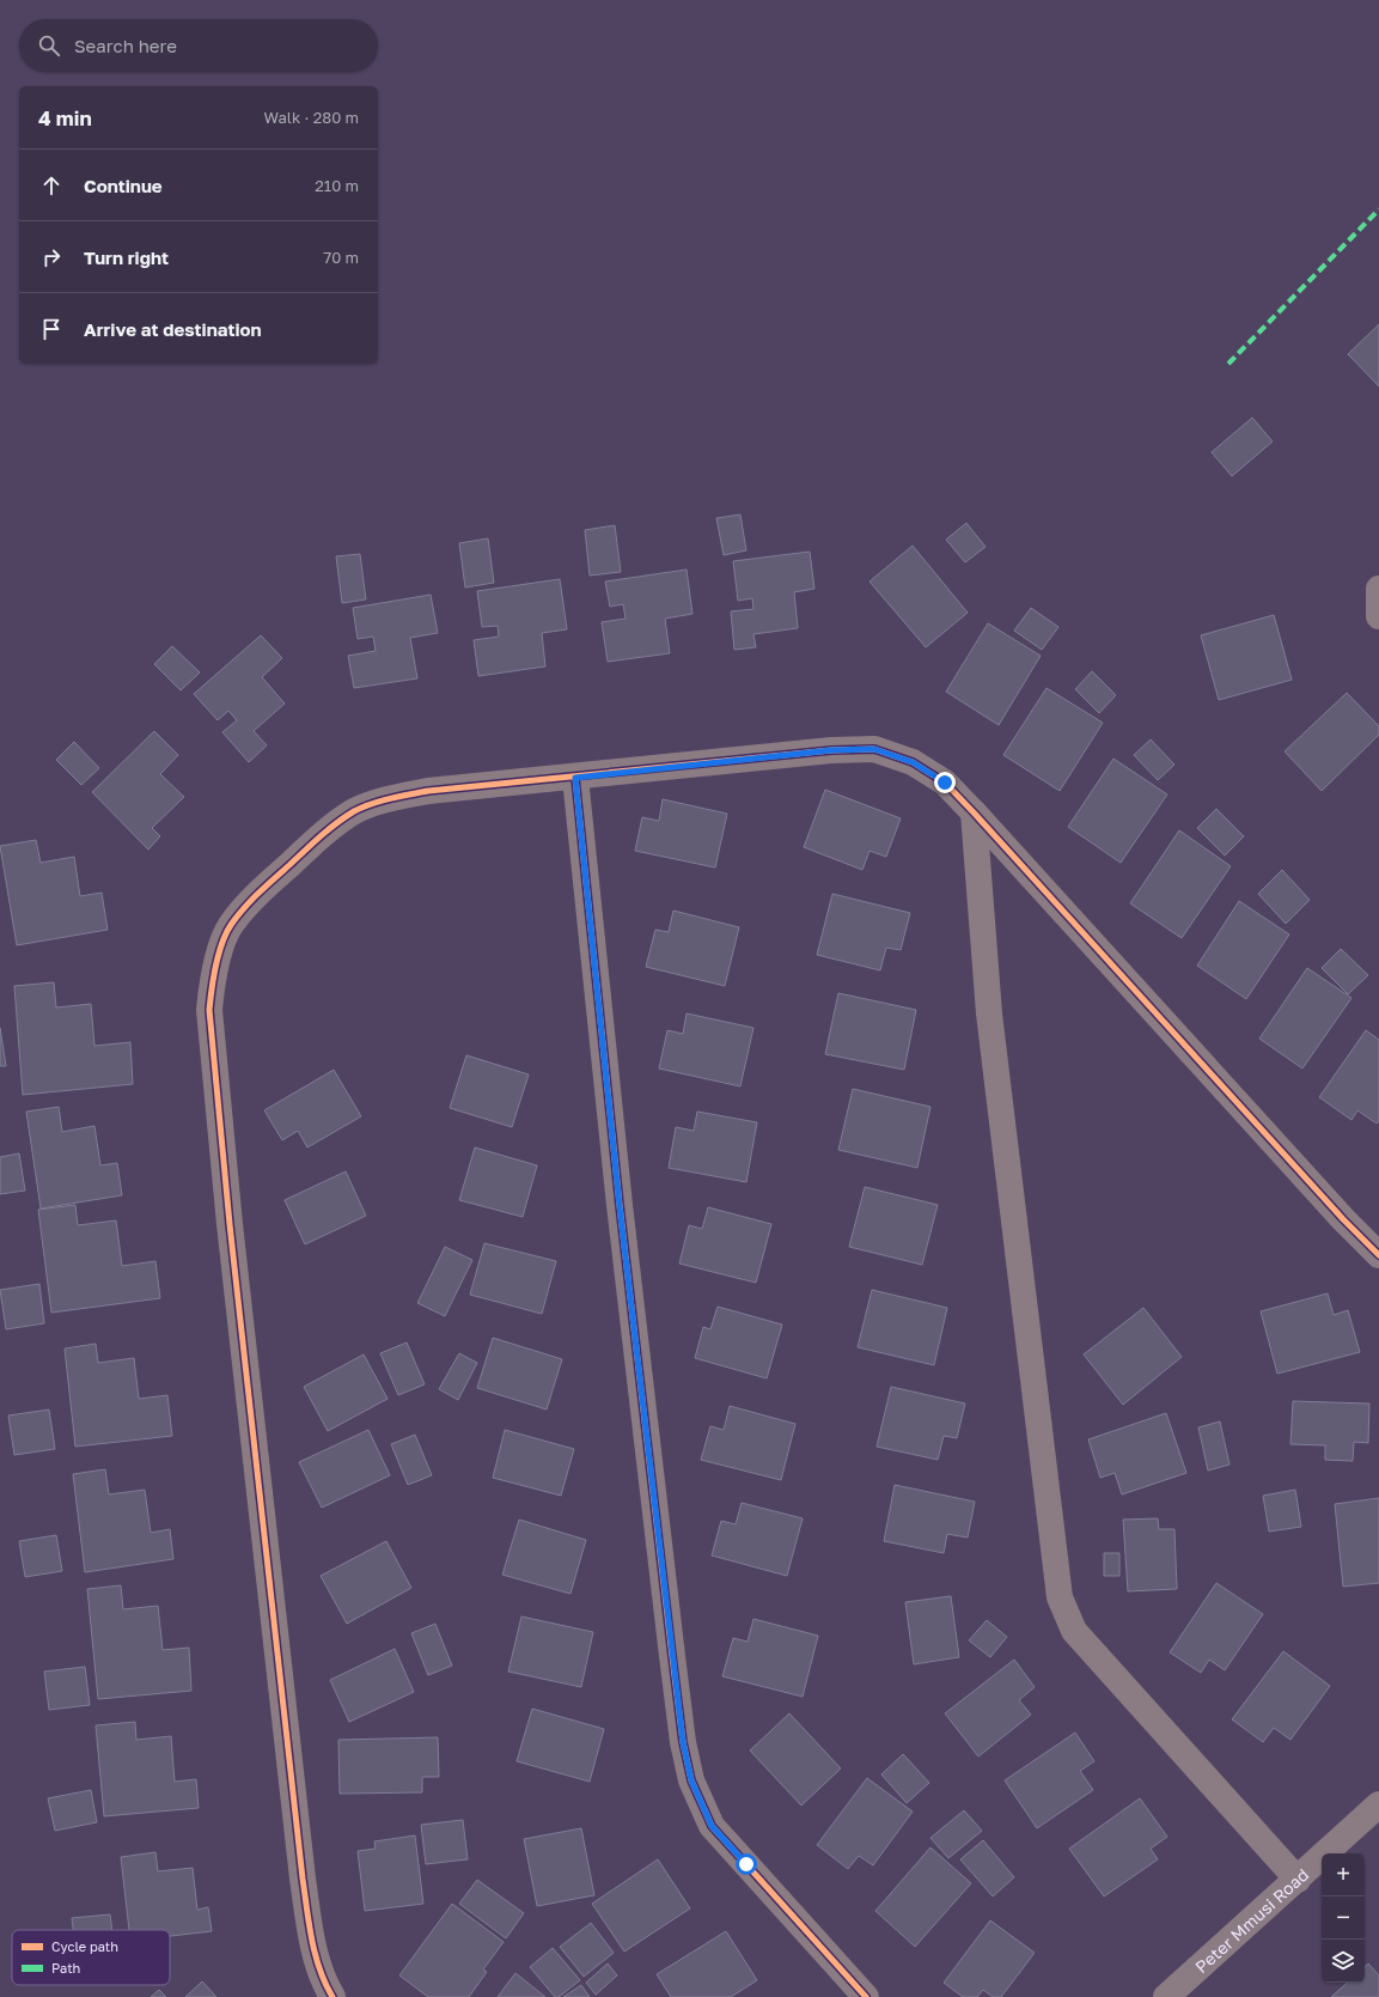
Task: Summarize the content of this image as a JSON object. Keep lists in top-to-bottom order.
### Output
{
  "streets": {
    "street": ["Peter Mmusi Road"]
  },
  "legend": ["Cycle path", "Path"],
  "page": {
    "search": "Search here",
    "heading": ["4 min", "Walk · 280 m"],
    "list": [
      ["Continue", "210 m"],
      ["Turn right", "70 m"],
      "Arrive at destination"
    ],
    "map_buttons": ["+", "−"]
  }
}
